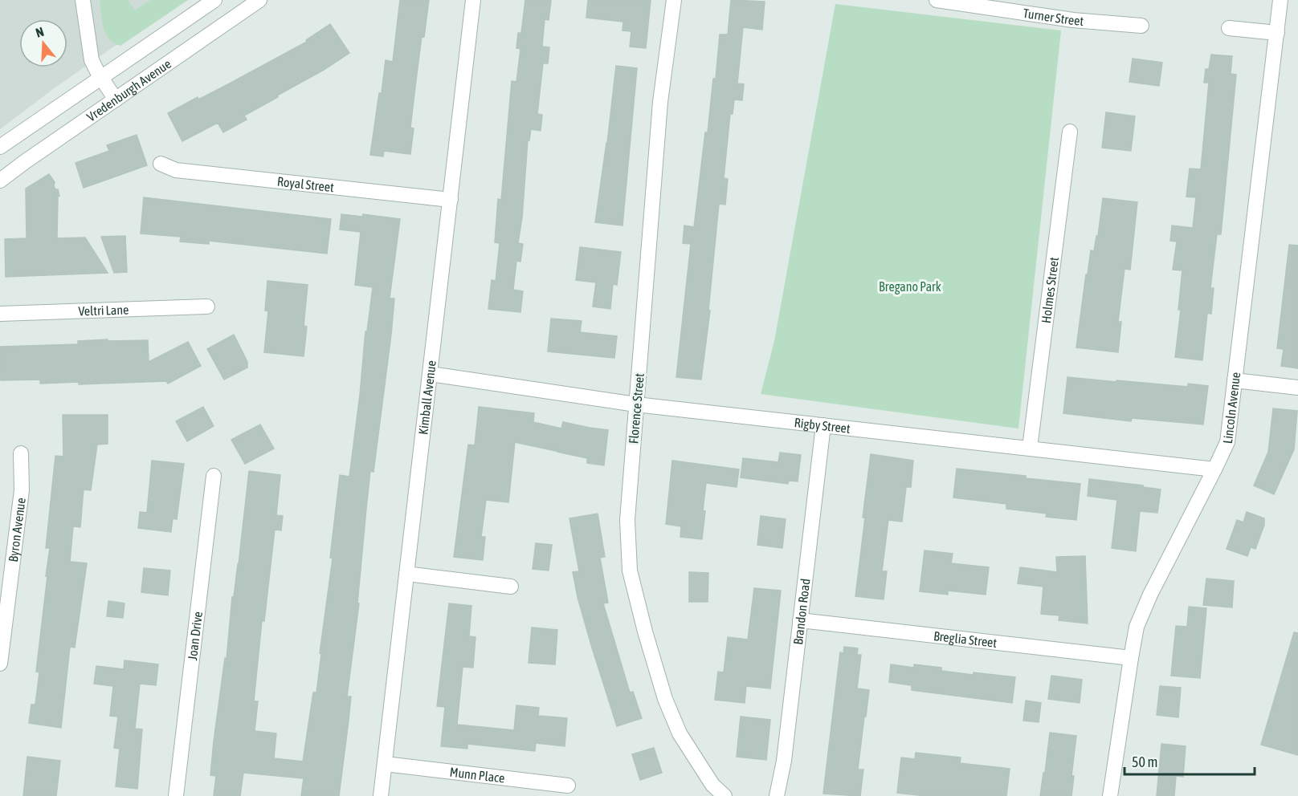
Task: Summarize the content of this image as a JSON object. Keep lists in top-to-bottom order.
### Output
{
  "streets": {
    "street": [
      "Turner Street",
      "Vredenburgh Avenue",
      "Royal Street",
      "Holmes Street",
      "Veltri Lane",
      "Kimball Avenue",
      "Lincoln Avenue",
      "Florence Street",
      "Rigby Street",
      "Byron Avenue",
      "Brandon Road",
      "Joan Drive",
      "Breglia Street",
      "Munn Place"
    ]
  },
  "crossings": [
    ["Royal Street", "Kimball Avenue"],
    ["Holmes Street", "Rigby Street"],
    ["Kimball Avenue", "Rigby Street"],
    ["Kimball Avenue", "Munn Place"],
    ["Lincoln Avenue", "Rigby Street"],
    ["Lincoln Avenue", "Breglia Street"],
    ["Florence Street", "Rigby Street"],
    ["Rigby Street", "Brandon Road"],
    ["Brandon Road", "Breglia Street"]
  ],
  "parks": ["Bregano Park"],
  "scale_bar": "50 m",
  "north": "top"
}
